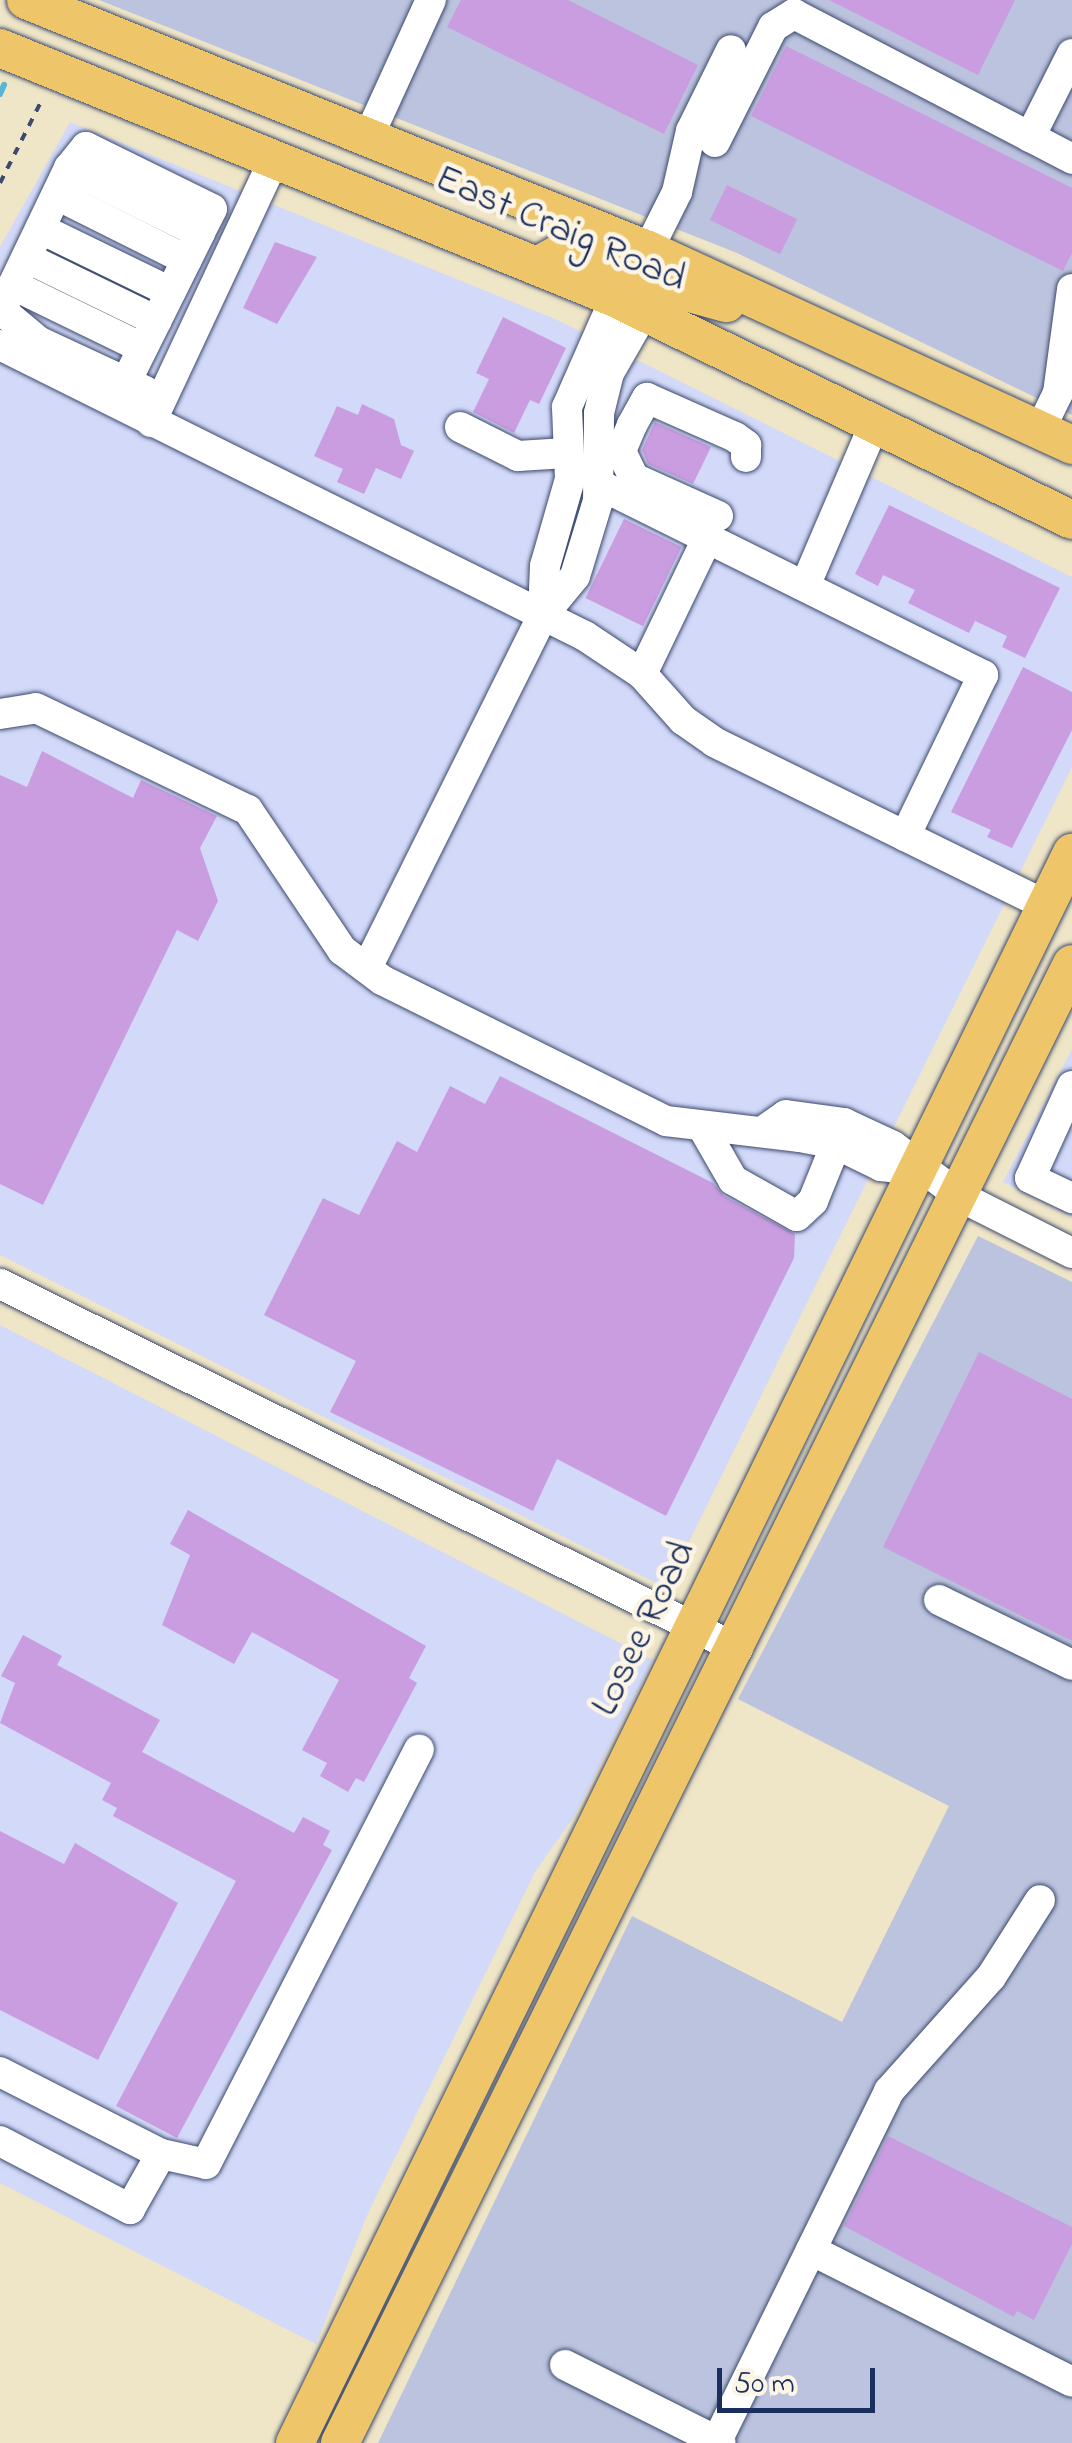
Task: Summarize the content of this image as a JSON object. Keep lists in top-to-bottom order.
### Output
{
  "streets": {
    "main road": ["East Craig Road", "Losee Road"]
  },
  "scale_bar": "50 m"
}
